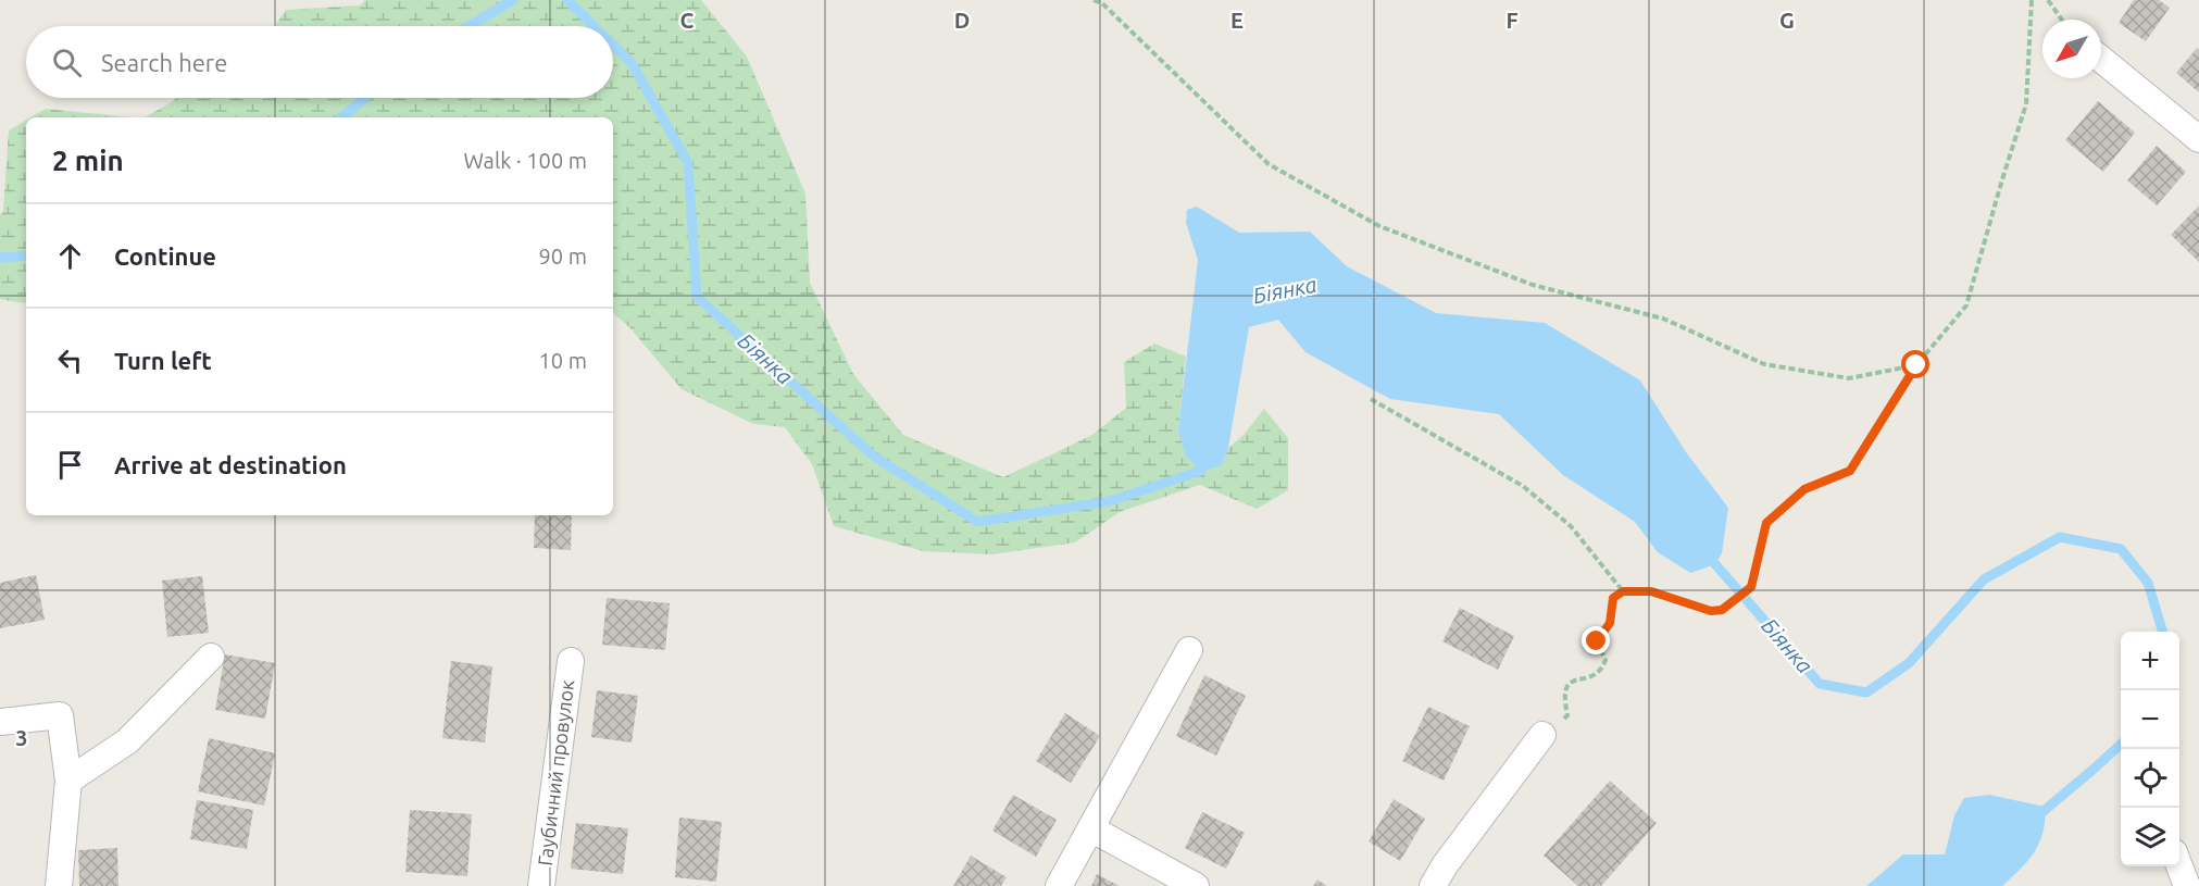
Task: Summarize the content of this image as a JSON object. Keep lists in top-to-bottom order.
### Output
{
  "streets": {
    "street": ["Гаубичний провулок"]
  },
  "water": ["Біянка"],
  "north": "bottom left",
  "page": {
    "search": "Search here",
    "heading": ["2 min", "Walk · 100 m"],
    "list": [
      ["Continue", "90 m"],
      ["Turn left", "10 m"],
      "Arrive at destination"
    ],
    "map_buttons": ["+", "−"]
  },
  "grid": {
    "columns": [
      "C",
      "D",
      "E",
      "F",
      "G"
    ],
    "rows": ["3"]
  }
}
